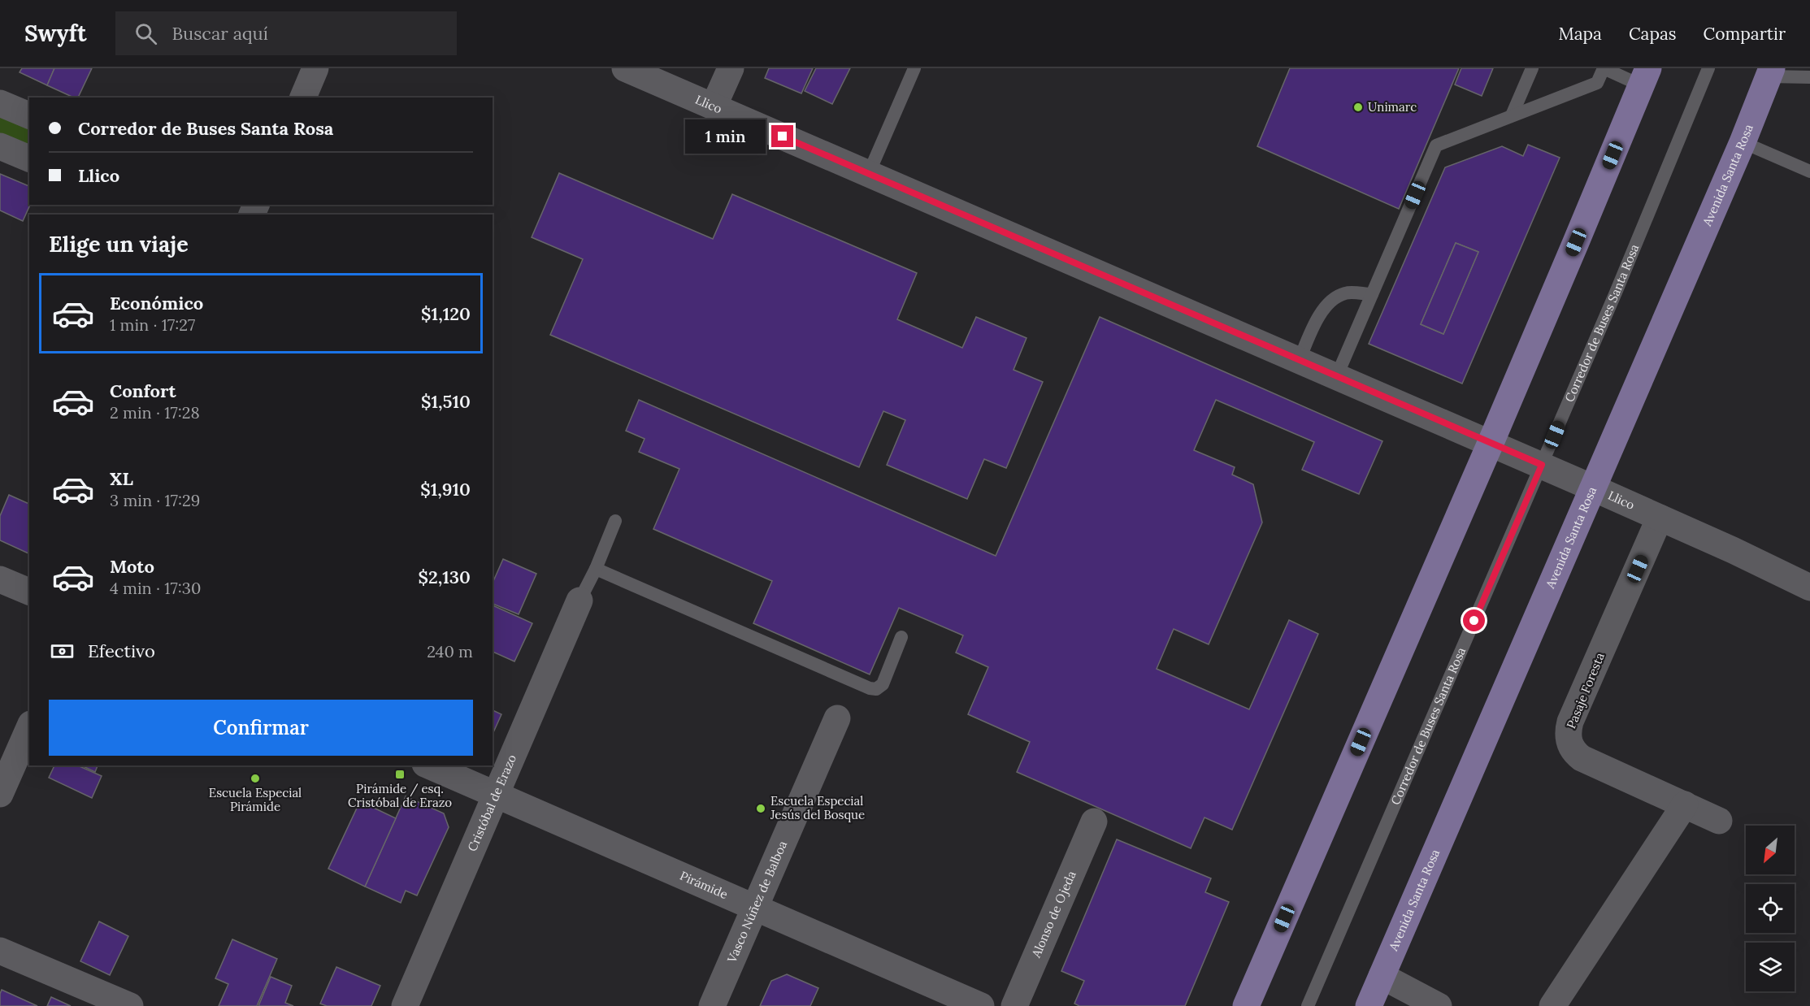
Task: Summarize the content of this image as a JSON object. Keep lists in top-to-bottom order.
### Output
{
  "streets": {
    "main road": ["Avenida Santa Rosa"],
    "street": [
      "Llico",
      "Pasaje Foresta",
      "Cristóbal de Erazo",
      "Pirámide",
      "Vasco Núñez de Balboa",
      "Alonso de Ojeda"
    ],
    "lane": ["Corredor de Buses Santa Rosa"]
  },
  "crossings": [
    ["Llico", "Avenida Santa Rosa"],
    ["Llico", "Corredor de Buses Santa Rosa"],
    ["Llico", "Pasaje Foresta"],
    ["Cristóbal de Erazo", "Pirámide"],
    ["Pirámide", "Vasco Núñez de Balboa"]
  ],
  "places": {
    "other": ["Unimarc", "Escuela Especial Pirámide", "Escuela Especial Jesús del Bosque"],
    "transit": ["Pirámide / esq. Cristóbal de Erazo"]
  },
  "north": "bottom left",
  "page": {
    "header": "Swyft",
    "search": "Buscar aquí",
    "nav": ["Mapa", "Capas", "Compartir"],
    "banner": ["Corredor de Buses Santa Rosa", "Llico"],
    "bubble": "1 min",
    "heading": "Elige un viaje",
    "list": [
      {
        "name": "Económico",
        "note": "1 min · 17:27",
        "value": "$1,120"
      },
      {
        "name": "Confort",
        "note": "2 min · 17:28",
        "value": "$1,510"
      },
      {
        "name": "XL",
        "note": "3 min · 17:29",
        "value": "$1,910"
      },
      {
        "name": "Moto",
        "note": "4 min · 17:30",
        "value": "$2,130"
      }
    ],
    "pay": ["Efectivo", "240 m"],
    "buttons": "Confirmar"
  }
}
